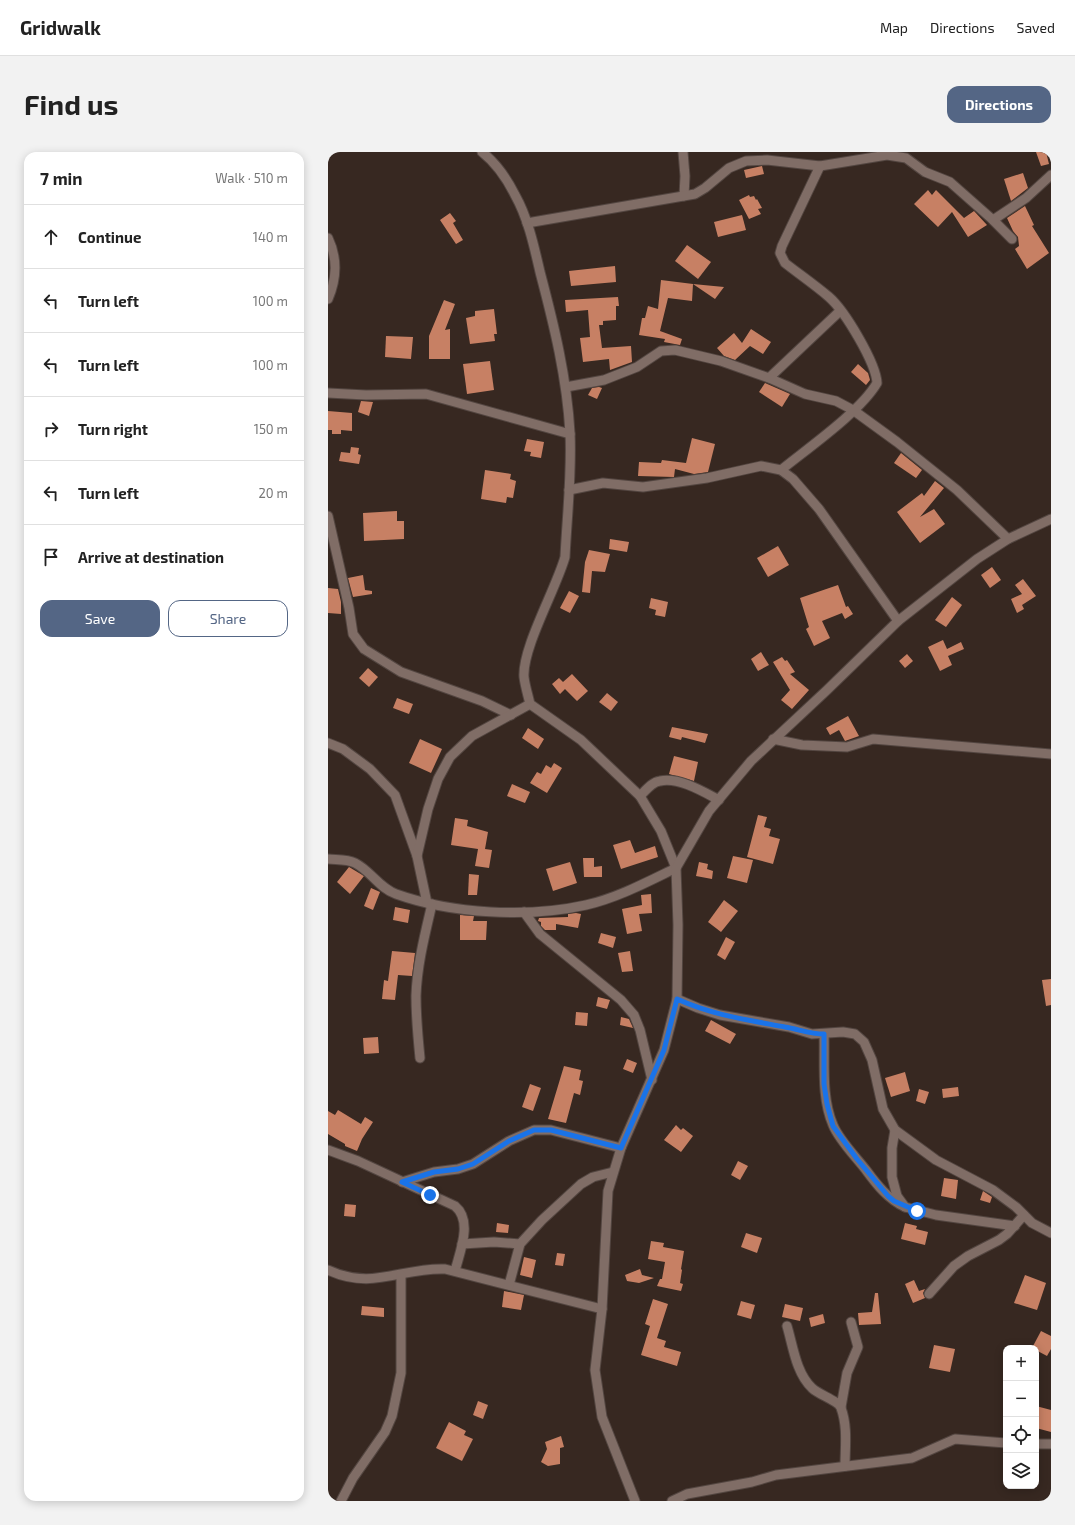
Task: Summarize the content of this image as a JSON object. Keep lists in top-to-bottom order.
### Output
{
  "page": {
    "header": "Gridwalk",
    "nav": ["Map", "Directions", "Saved"],
    "buttons": [
      "Directions",
      ["Save", "Share"]
    ],
    "title": "Find us",
    "heading": ["7 min", "Walk · 510 m"],
    "list": [
      ["Continue", "140 m"],
      ["Turn left", "100 m"],
      ["Turn left", "100 m"],
      ["Turn right", "150 m"],
      ["Turn left", "20 m"],
      "Arrive at destination"
    ],
    "map_buttons": ["+", "−"]
  }
}
